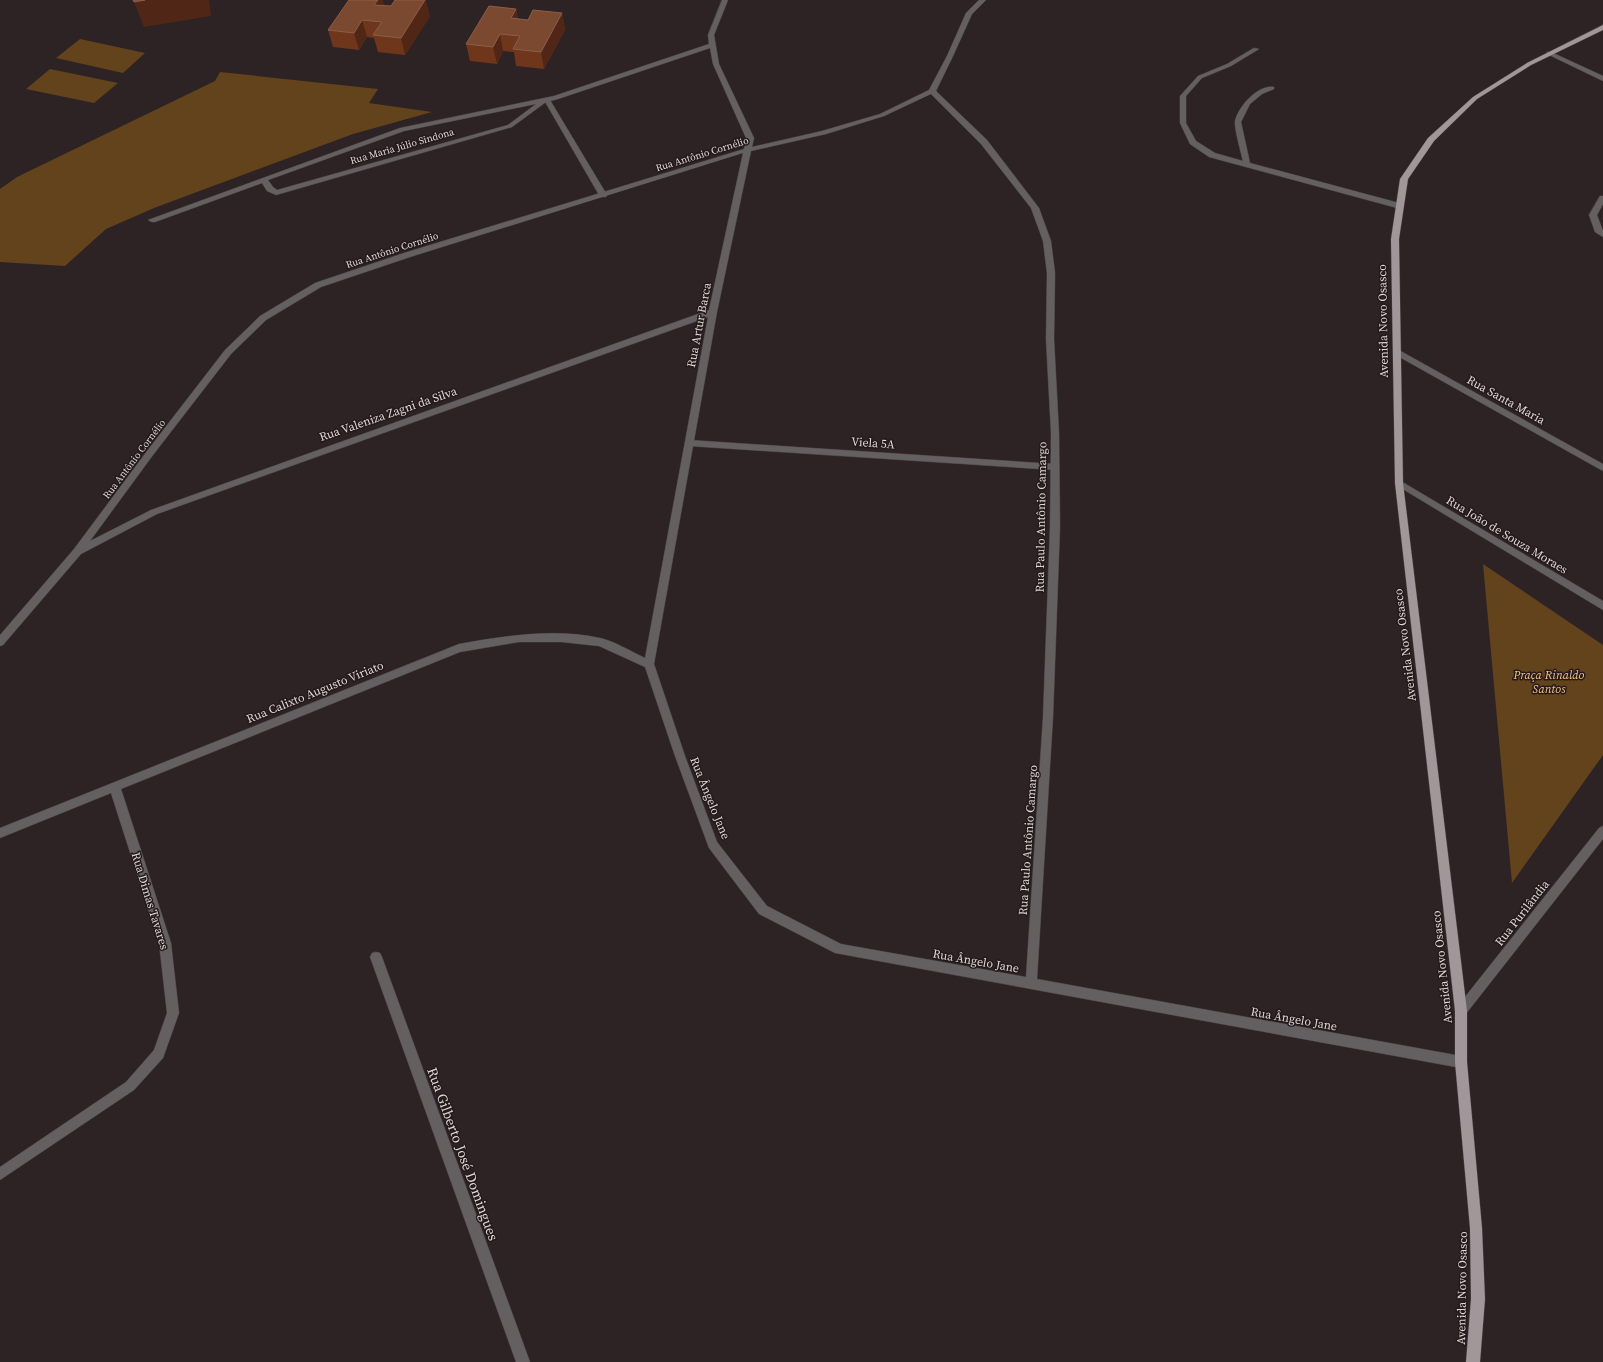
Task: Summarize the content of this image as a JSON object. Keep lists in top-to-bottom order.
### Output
{
  "streets": {
    "main road": ["Avenida Novo Osasco"],
    "street": [
      "Rua Maria Júlio Sindona",
      "Rua Antônio Cornélio",
      "Rua Artur Barca",
      "Rua Santa Maria",
      "Rua Valeniza Zagni da Silva",
      "Viela 5A",
      "Rua Paulo Antônio Camargo",
      "Rua João de Souza Moraes",
      "Rua Calixto Augusto Viriato",
      "Rua Ângelo Jane",
      "Rua Dimas Tavares",
      "Rua Purilândia",
      "Rua Gilberto José Domingues"
    ]
  },
  "crossings": [
    ["Rua Maria Júlio Sindona", "Rua Artur Barca"],
    ["Rua Antônio Cornélio", "Rua Artur Barca"],
    ["Rua Antônio Cornélio", "Rua Valeniza Zagni da Silva"],
    ["Rua Antônio Cornélio", "Rua Paulo Antônio Camargo"],
    ["Avenida Novo Osasco", "Rua Santa Maria"],
    ["Avenida Novo Osasco", "Rua João de Souza Moraes"],
    ["Avenida Novo Osasco", "Rua Ângelo Jane"],
    ["Avenida Novo Osasco", "Rua Purilândia"],
    ["Rua Artur Barca", "Rua Valeniza Zagni da Silva"],
    ["Rua Artur Barca", "Viela 5A"],
    ["Rua Artur Barca", "Rua Calixto Augusto Viriato"],
    ["Rua Artur Barca", "Rua Ângelo Jane"],
    ["Viela 5A", "Rua Paulo Antônio Camargo"],
    ["Rua Paulo Antônio Camargo", "Rua Ângelo Jane"],
    ["Rua Calixto Augusto Viriato", "Rua Ângelo Jane"],
    ["Rua Calixto Augusto Viriato", "Rua Dimas Tavares"]
  ],
  "parks": ["Praça Rinaldo Santos"]
}
